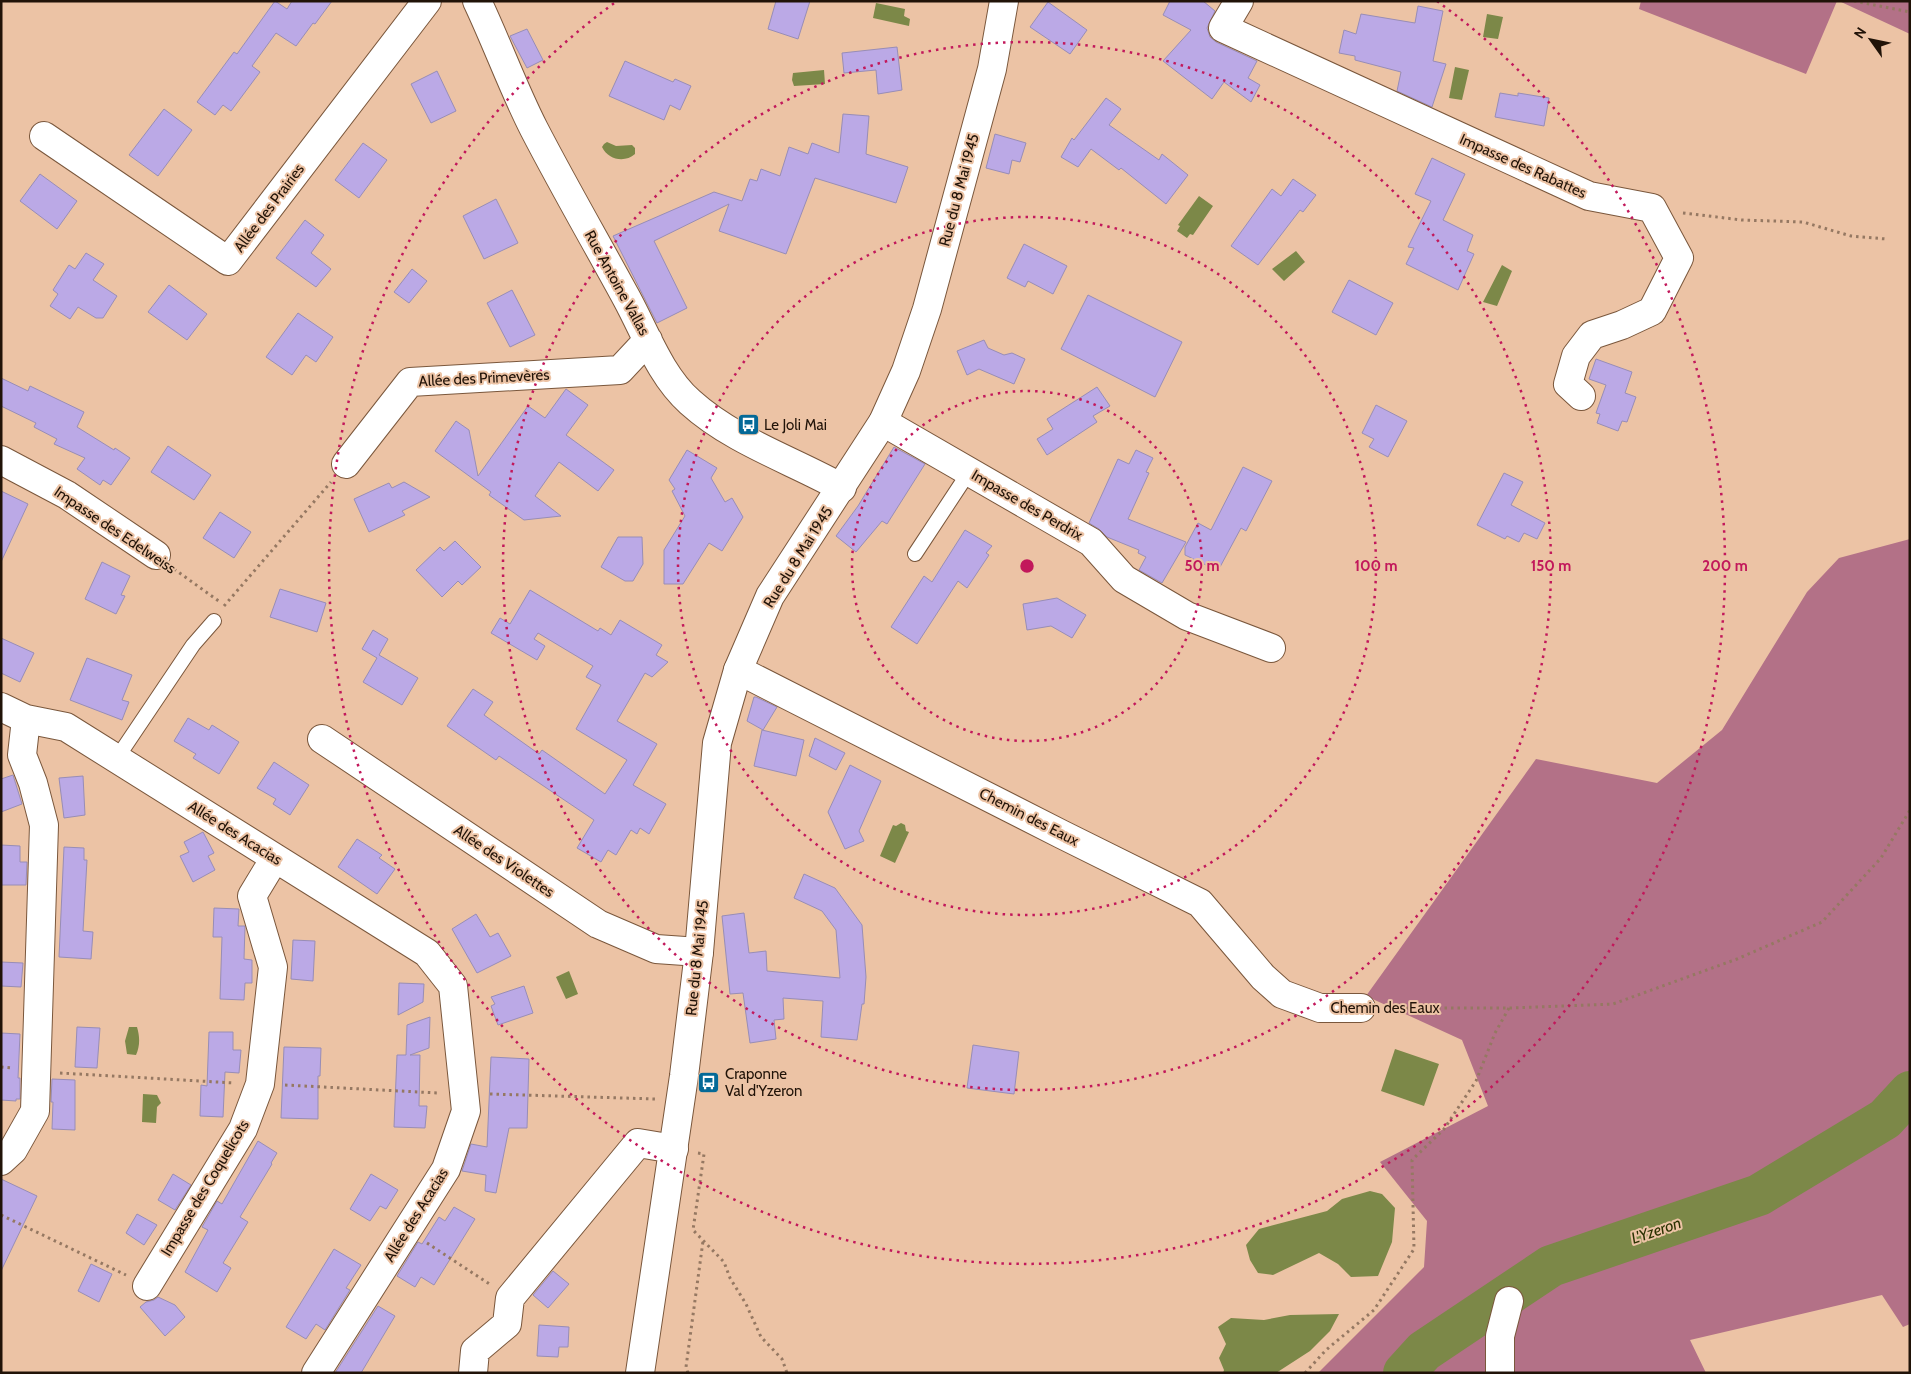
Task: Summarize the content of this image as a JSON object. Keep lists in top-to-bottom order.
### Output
{
  "streets": {
    "street": [
      "Impasse des Rabattes",
      "Rue du 8 Mai 1945",
      "Allée des Prairies",
      "Rue Antoine Vallas",
      "Allée des Primevères",
      "Impasse des Perdrix",
      "Impasse des Edelweiss",
      "Chemin des Eaux",
      "Allée des Acacias",
      "Allée des Violettes",
      "Impasse des Coquelicots"
    ]
  },
  "crossings": [
    ["Rue du 8 Mai 1945", "Rue Antoine Vallas"],
    ["Rue du 8 Mai 1945", "Impasse des Perdrix"],
    ["Rue du 8 Mai 1945", "Chemin des Eaux"],
    ["Rue du 8 Mai 1945", "Allée des Violettes"],
    ["Rue Antoine Vallas", "Allée des Primevères"],
    ["Allée des Acacias", "Impasse des Coquelicots"]
  ],
  "water": ["L'Yzeron"],
  "places": {
    "bus stop": ["Le Joli Mai", "Craponne Val d'Yzeron"]
  },
  "north": "top left",
  "rings": [
    "50 m",
    "100 m",
    "150 m",
    "200 m"
  ]
}
